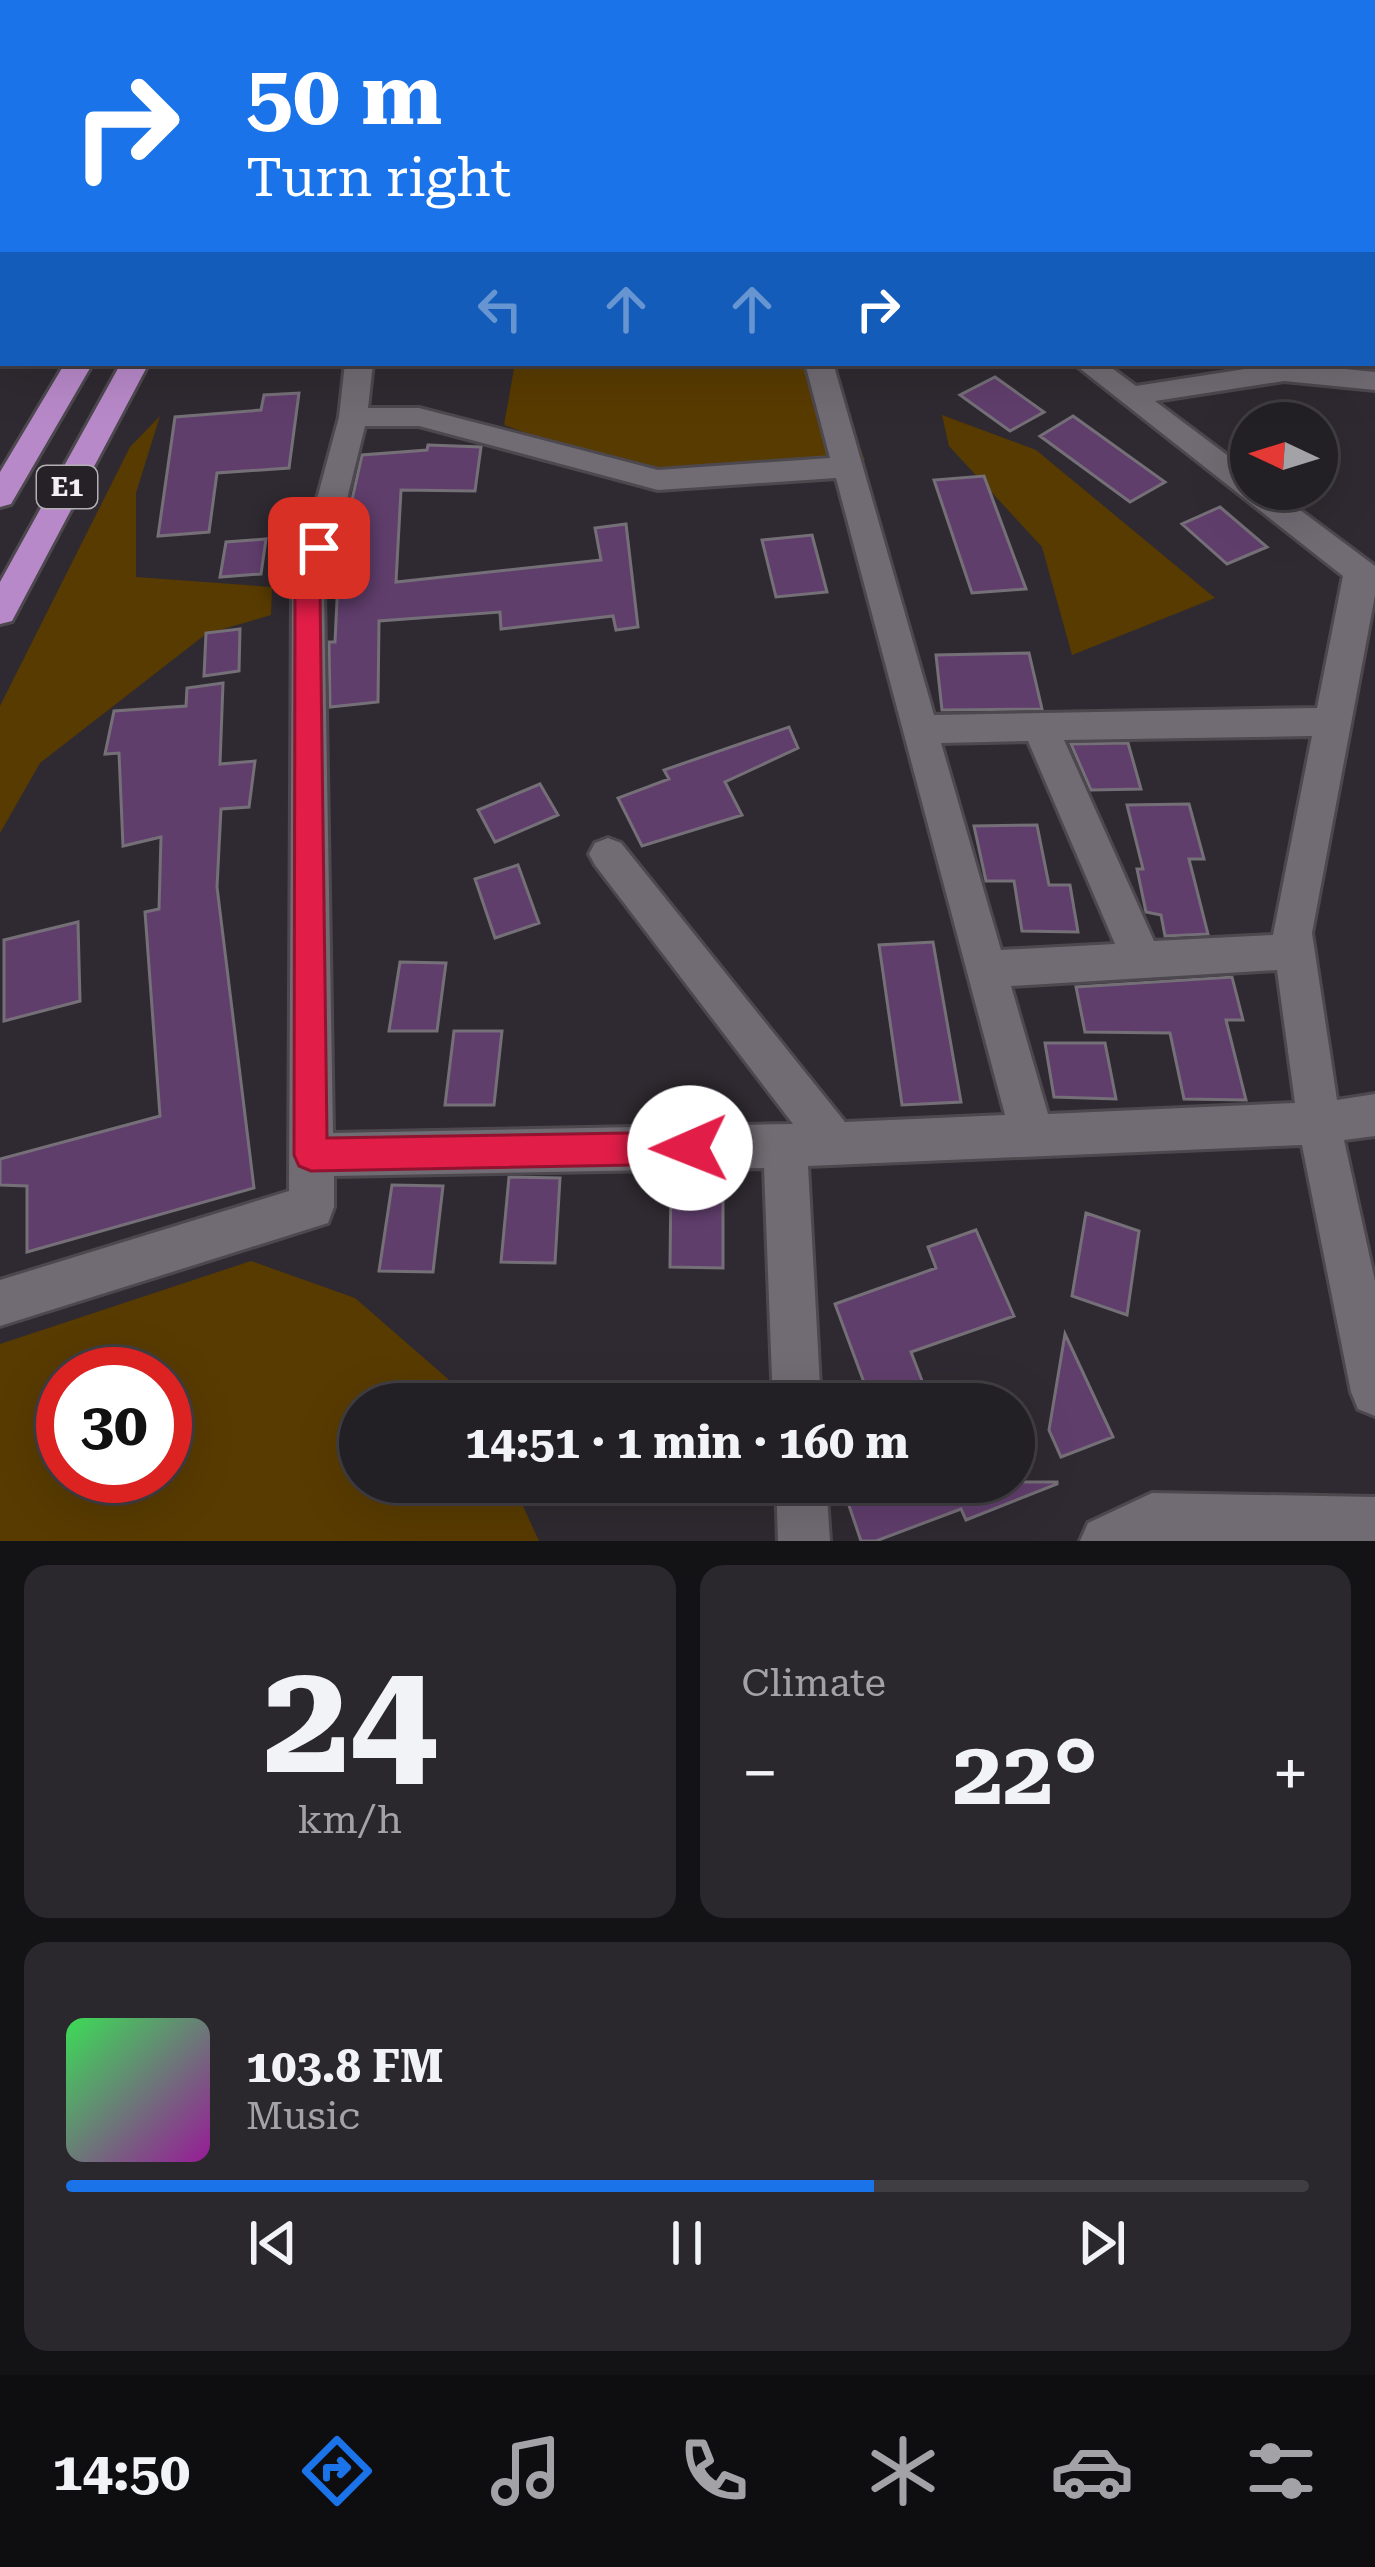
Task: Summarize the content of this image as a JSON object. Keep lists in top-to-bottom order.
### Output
{
  "streets": {
    "highway": ["E1"]
  },
  "north": "left",
  "page": {
    "turn": ["50 m", "Turn right"],
    "limit": "30",
    "trip": "14:51 · 1 min · 160 m",
    "tile": [
      ["24", "km/h"],
      "Climate"
    ],
    "heat": ["−", "22°", "+"],
    "song": ["103.8 FM", "Music"],
    "tabs": "14:50"
  }
}
